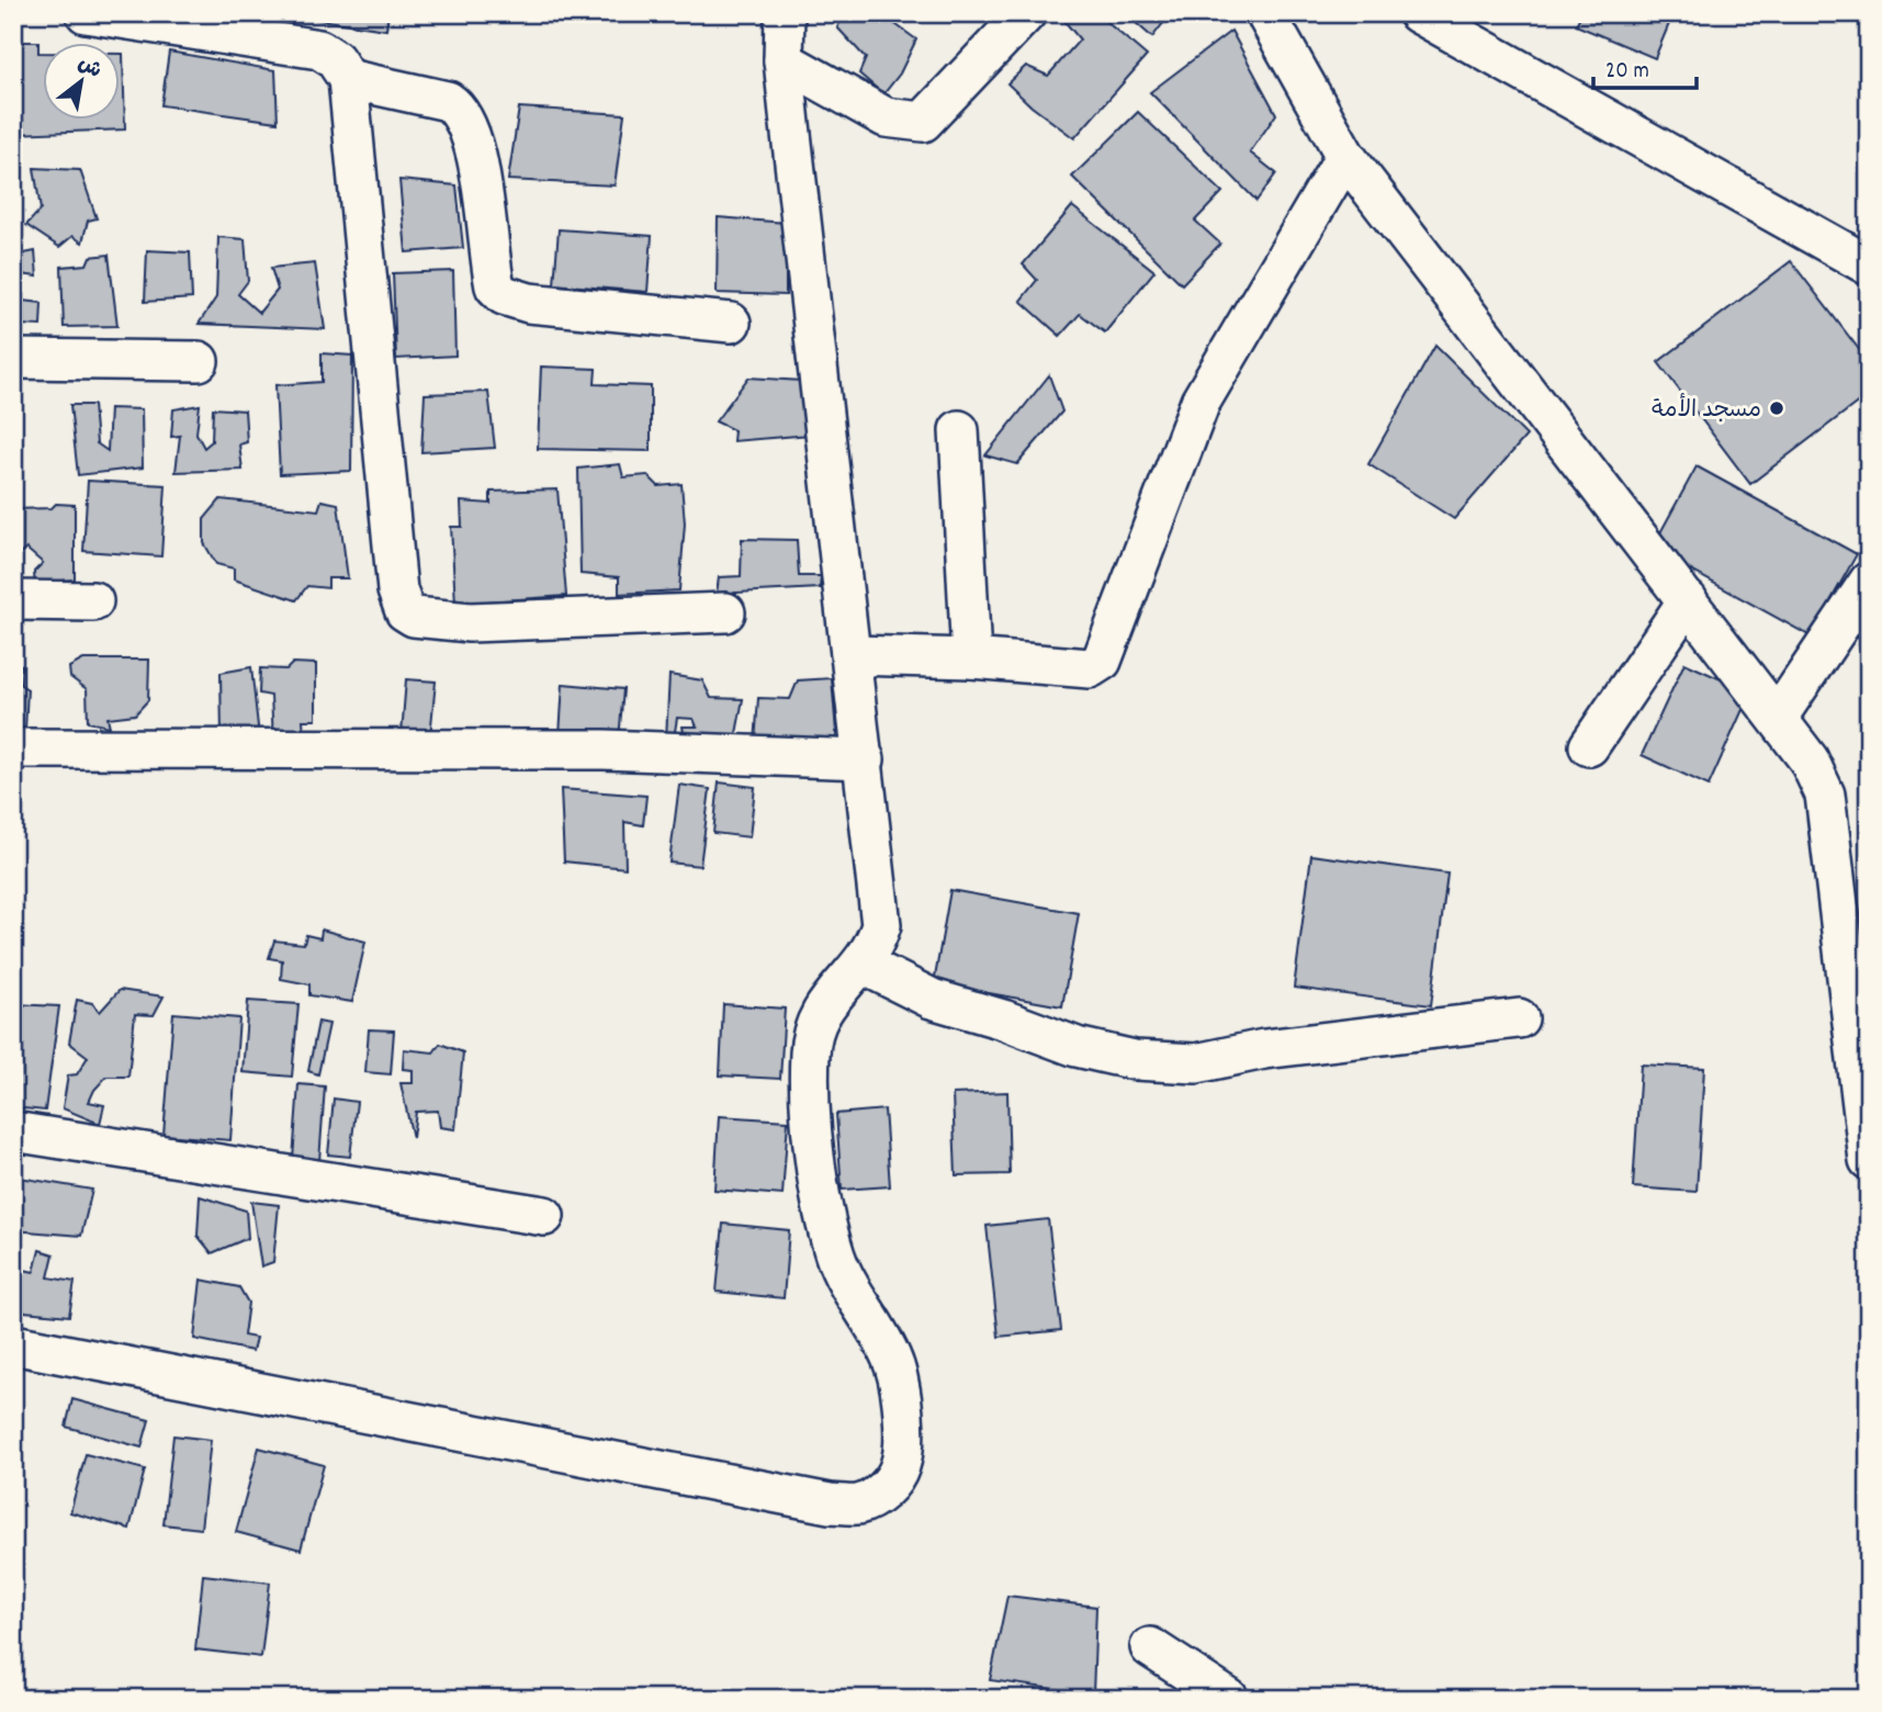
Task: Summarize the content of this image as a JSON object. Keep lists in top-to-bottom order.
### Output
{
  "places": ["مسجد الأمة"],
  "scale_bar": "20 m",
  "north": "top right"
}
